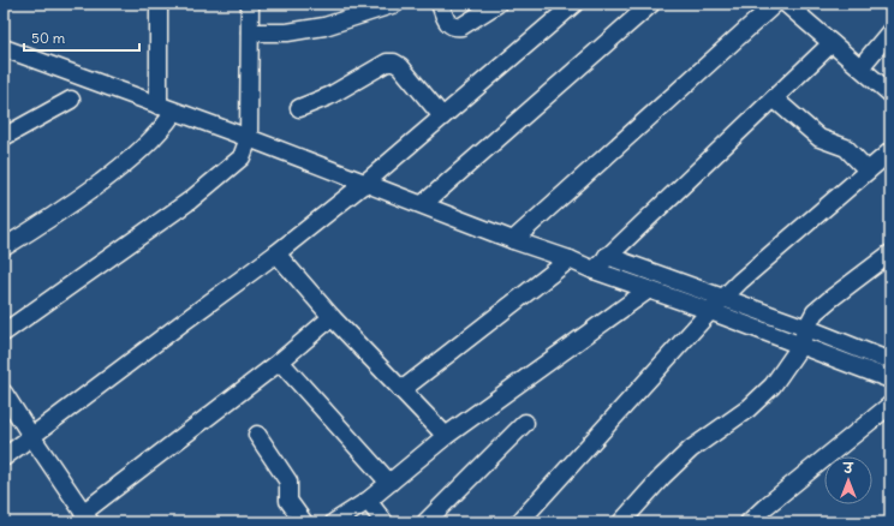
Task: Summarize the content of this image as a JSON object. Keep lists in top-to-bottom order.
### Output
{
  "scale_bar": "50 m",
  "north": "top"
}
